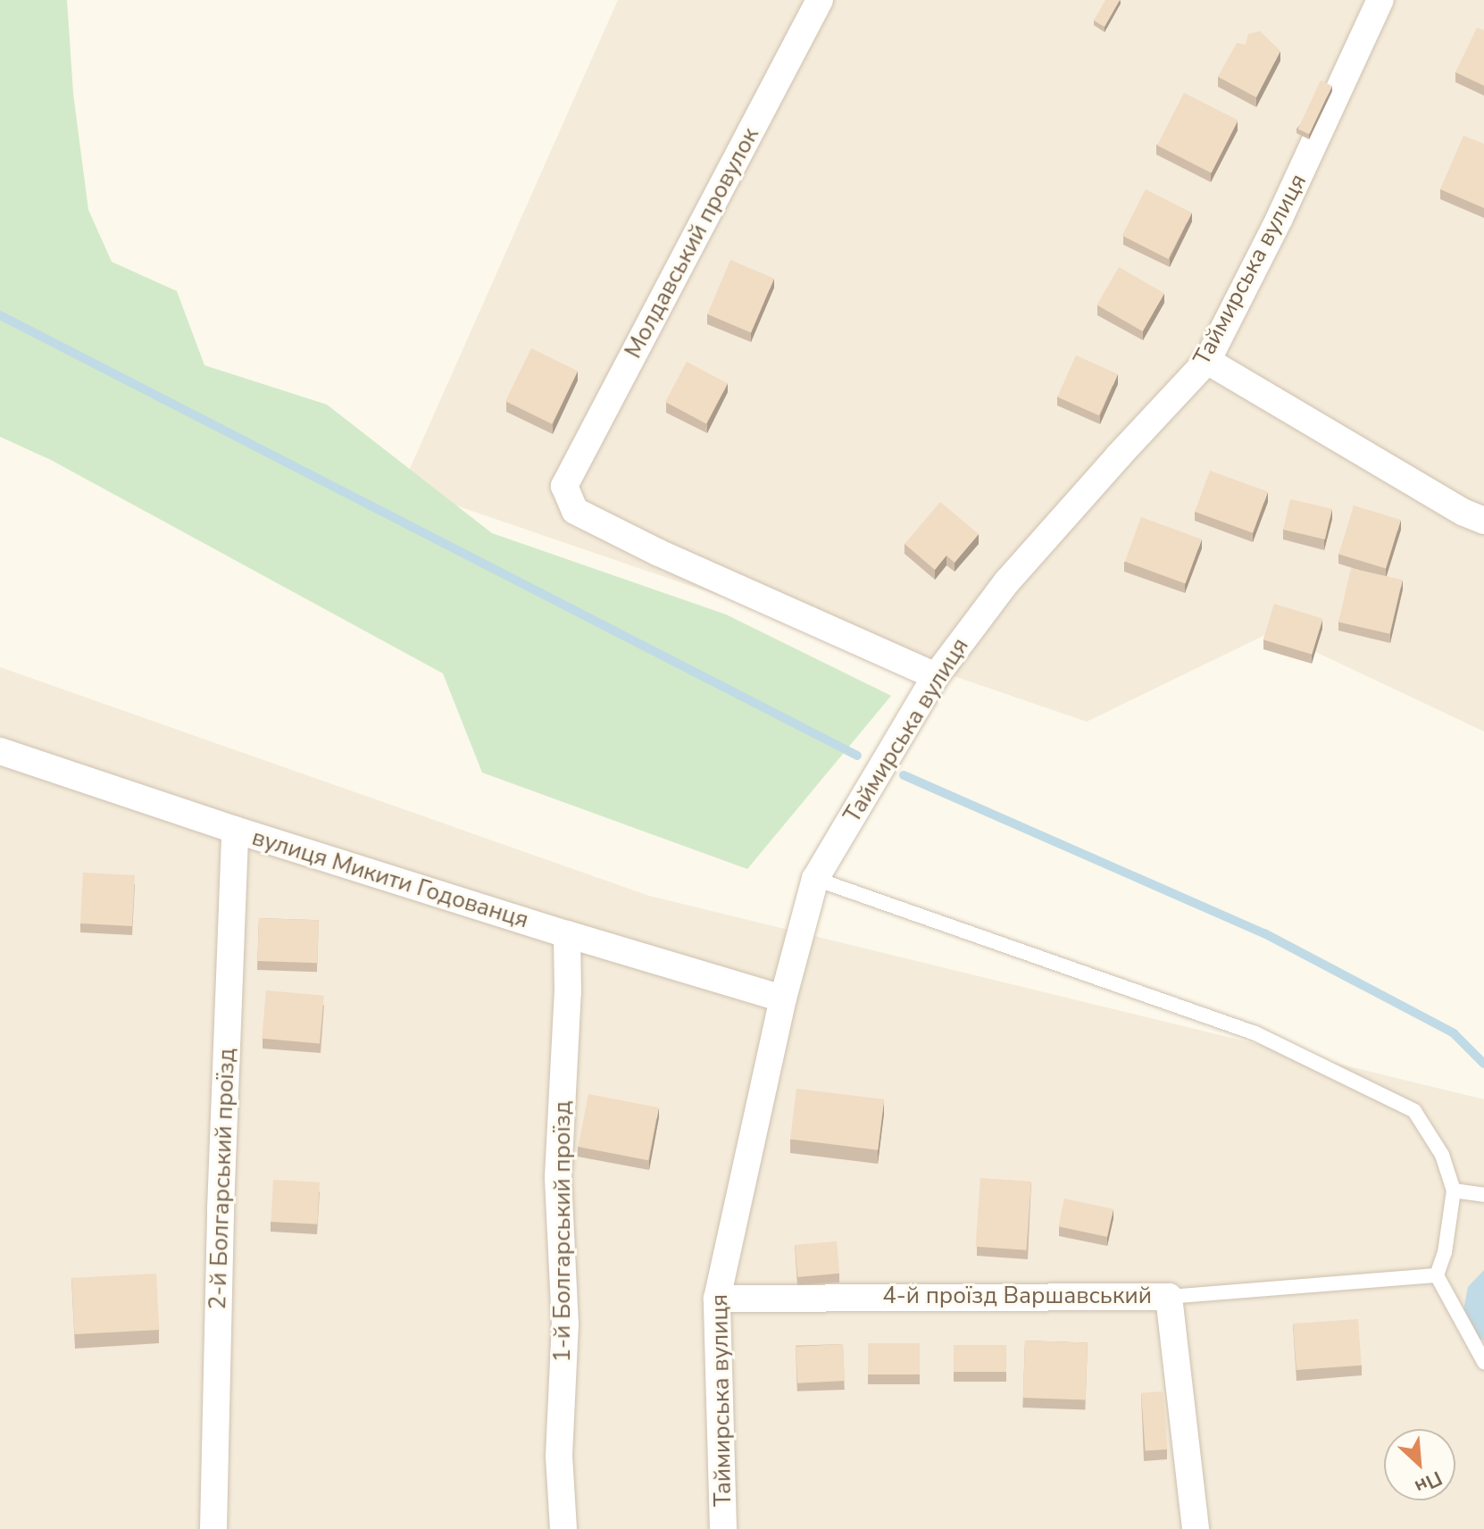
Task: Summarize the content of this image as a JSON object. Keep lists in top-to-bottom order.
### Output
{
  "streets": {
    "street": [
      "Молдавський провулок",
      "Таймирська вулиця",
      "вулиця Микити Годованця",
      "2-й Болгарський проїзд",
      "1-й Болгарський проїзд",
      "4-й проїзд Варшавський"
    ]
  },
  "crossings": [
    ["Молдавський провулок", "Таймирська вулиця"],
    ["Таймирська вулиця", "вулиця Микити Годованця"],
    ["Таймирська вулиця", "4-й проїзд Варшавський"],
    ["вулиця Микити Годованця", "2-й Болгарський проїзд"],
    ["вулиця Микити Годованця", "1-й Болгарський проїзд"]
  ],
  "north": "bottom right"
}
